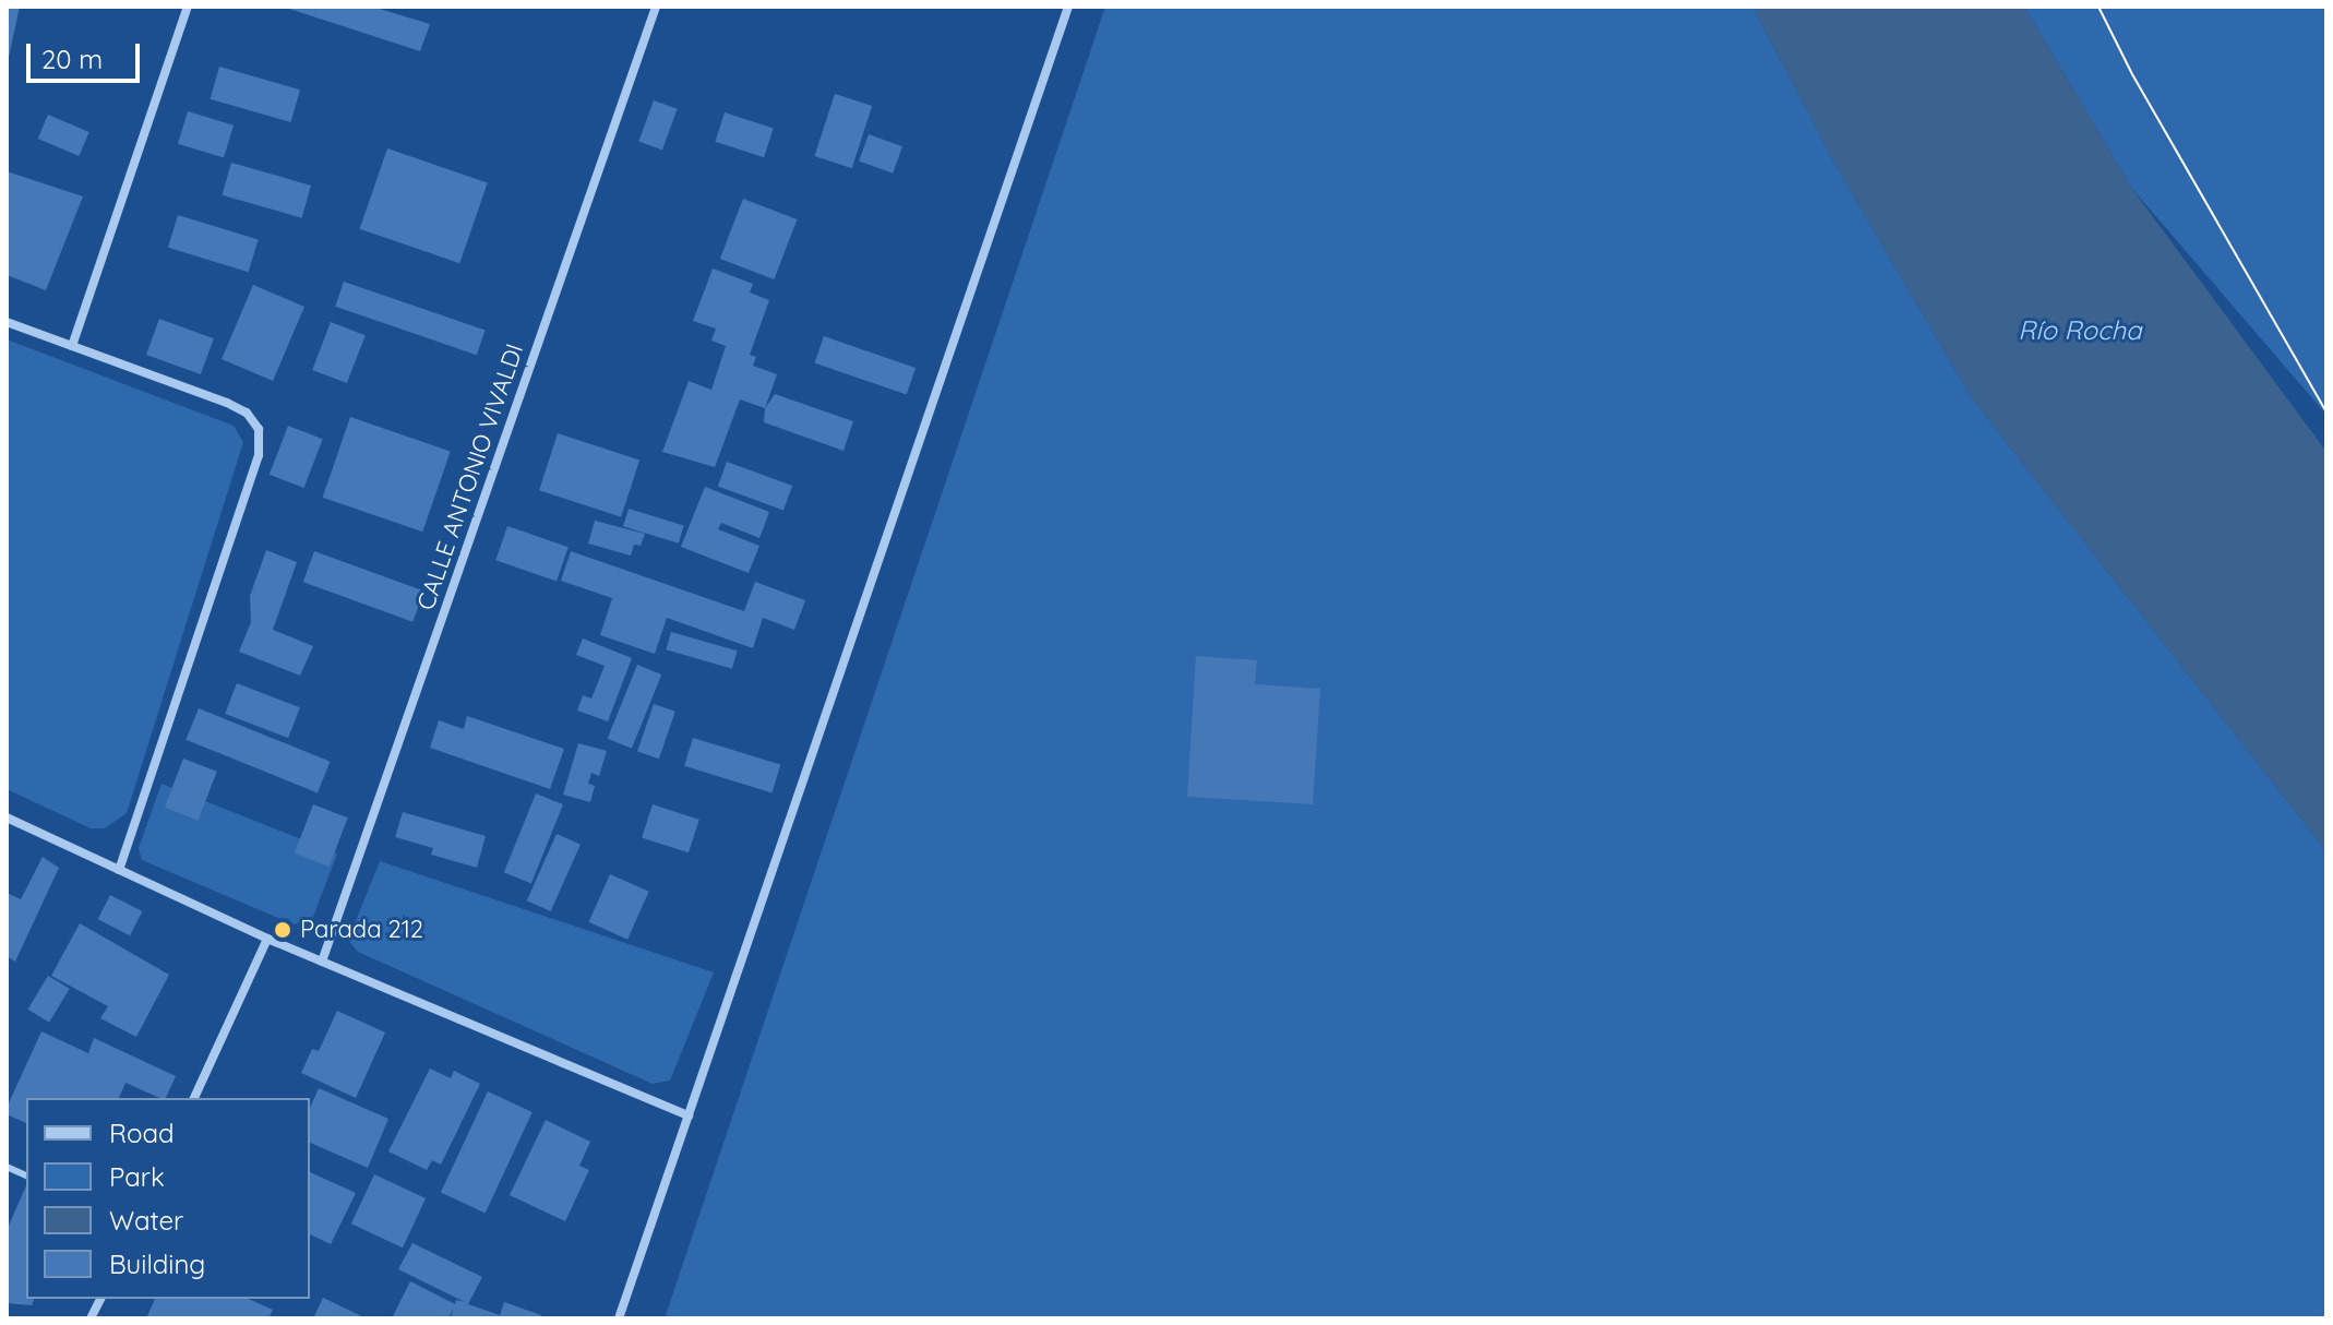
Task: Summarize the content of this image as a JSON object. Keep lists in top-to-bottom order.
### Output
{
  "streets": {
    "street": ["CALLE ANTONIO VIVALDI"]
  },
  "water": ["Río Rocha"],
  "places": ["Parada 212"],
  "legend": [
    "Road",
    "Park",
    "Water",
    "Building"
  ],
  "scale_bar": "20 m"
}
